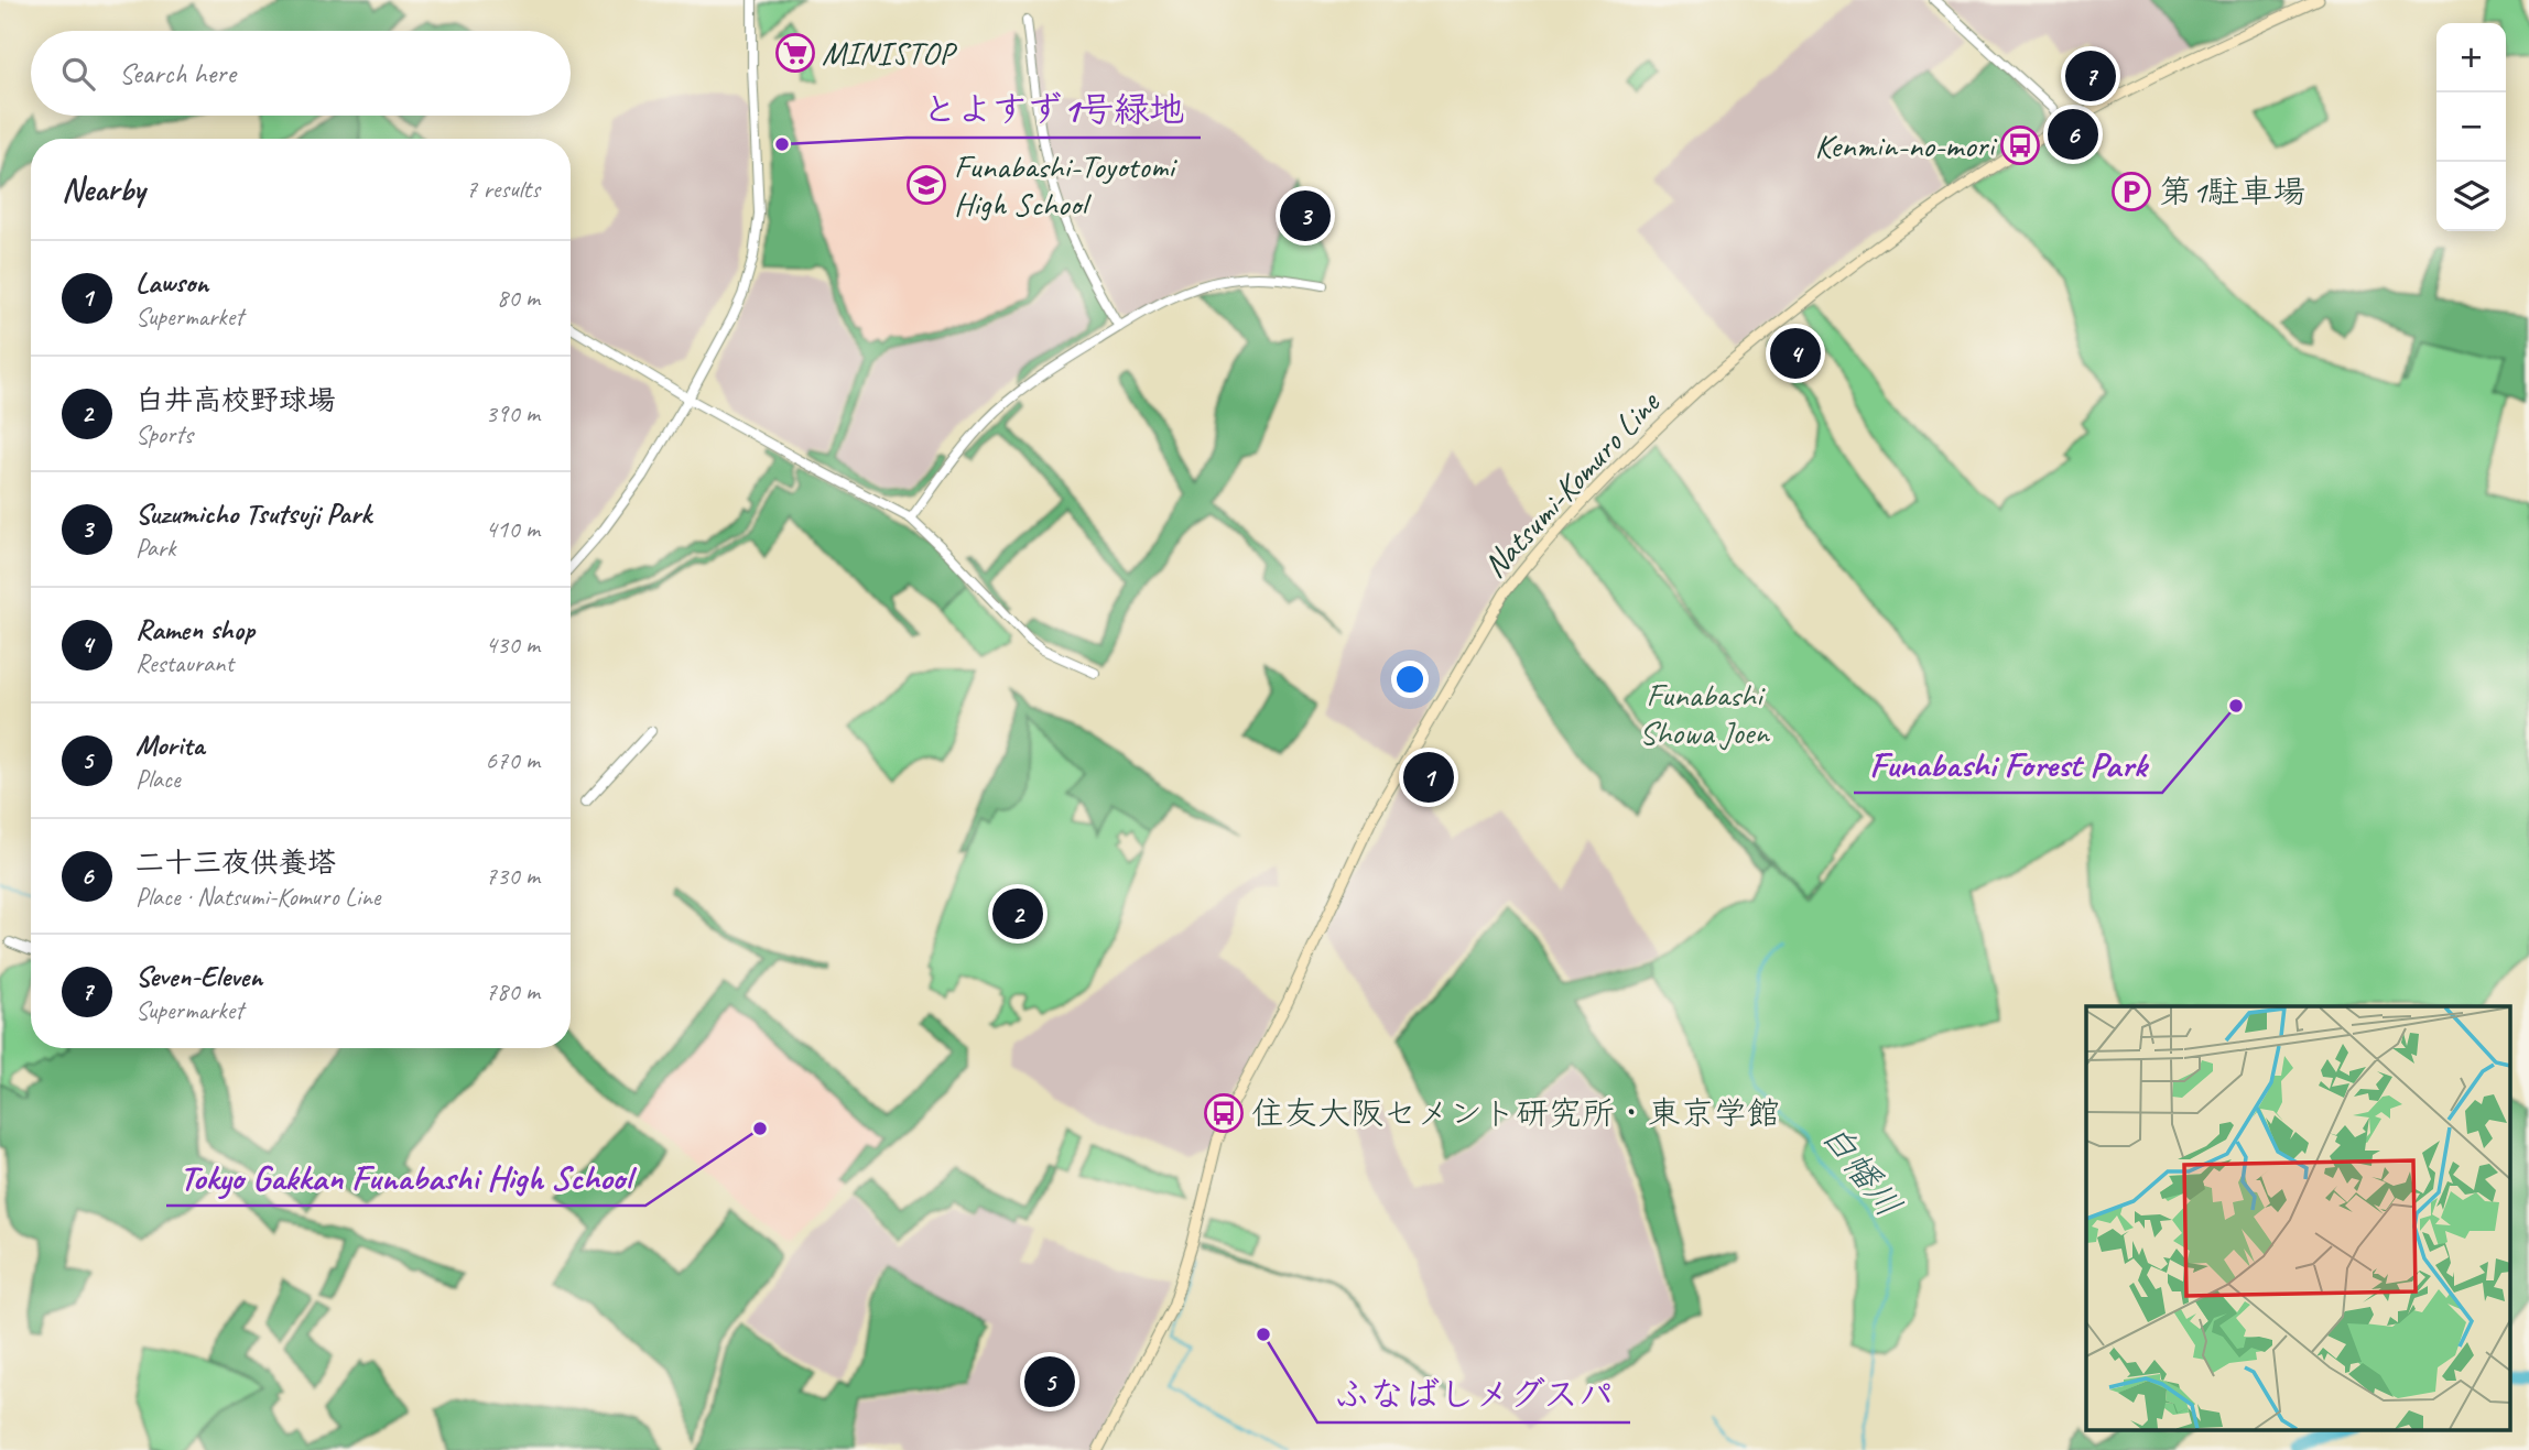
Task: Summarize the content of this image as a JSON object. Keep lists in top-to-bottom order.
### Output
{
  "streets": {
    "main road": ["Natsumi-Komuro Line"]
  },
  "water": ["白幡川"],
  "parks": ["Funabashi Showa Joen"],
  "places": {
    "supermarket": ["MINISTOP"],
    "other": [
      "とよすず1号緑地",
      "Funabashi Forest Park",
      "Tokyo Gakkan Funabashi High School",
      "ふなばしメグスパ"
    ],
    "bus stop": ["Kenmin-no-mori", "住友大阪セメント研究所・東京学館"],
    "school or university": ["Funabashi-Toyotomi High School"],
    "parking": ["第1駐車場"]
  },
  "page": {
    "map_buttons": ["+", "−"],
    "search": "Search here",
    "pins": [
      "7",
      "6",
      "3",
      "4",
      "1",
      "2",
      "5"
    ],
    "heading": ["Nearby", "7 results"],
    "list": [
      {
        "mark": "1",
        "name": "Lawson",
        "note": "Supermarket",
        "value": "80 m"
      },
      {
        "mark": "2",
        "name": "白井高校野球場",
        "note": "Sports",
        "value": "390 m"
      },
      {
        "mark": "3",
        "name": "Suzumicho Tsutsuji Park",
        "note": "Park",
        "value": "410 m"
      },
      {
        "mark": "4",
        "name": "Ramen shop",
        "note": "Restaurant",
        "value": "430 m"
      },
      {
        "mark": "5",
        "name": "Morita",
        "note": "Place",
        "value": "670 m"
      },
      {
        "mark": "6",
        "name": "二十三夜供養塔",
        "note": "Place · Natsumi-Komuro Line",
        "value": "730 m"
      },
      {
        "mark": "7",
        "name": "Seven-Eleven",
        "note": "Supermarket",
        "value": "780 m"
      }
    ]
  }
}
